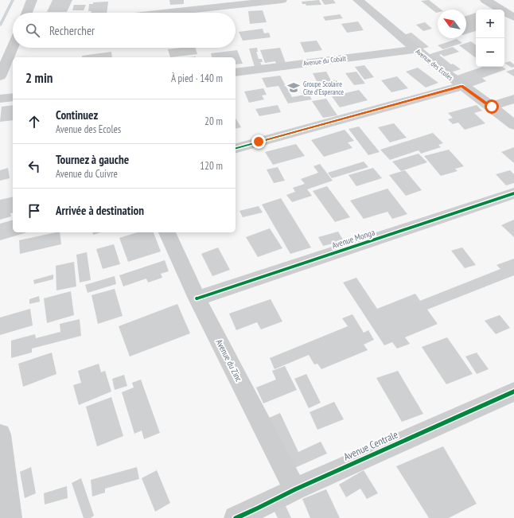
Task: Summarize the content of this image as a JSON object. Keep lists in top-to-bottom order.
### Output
{
  "streets": {
    "street": [
      "Avenue du Cobalt",
      "Avenue des Ecoles",
      "Avenue Monga",
      "Avenue du Zinc",
      "Avenue Centrale"
    ]
  },
  "crossings": [
    ["Avenue du Cobalt", "Avenue des Ecoles"],
    ["Avenue Monga", "Avenue du Zinc"],
    ["Avenue du Zinc", "Avenue Centrale"]
  ],
  "places": {
    "school or university": ["Groupe Scolaire Cite d'Esperance"]
  },
  "north": "top left",
  "page": {
    "map_buttons": ["+", "−"],
    "search": "Rechercher",
    "heading": ["2 min", "À pied · 140 m"],
    "list": [
      ["Continuez", "Avenue des Ecoles", "20 m"],
      ["Tournez à gauche", "Avenue du Cuivre", "120 m"],
      "Arrivée à destination"
    ]
  }
}
